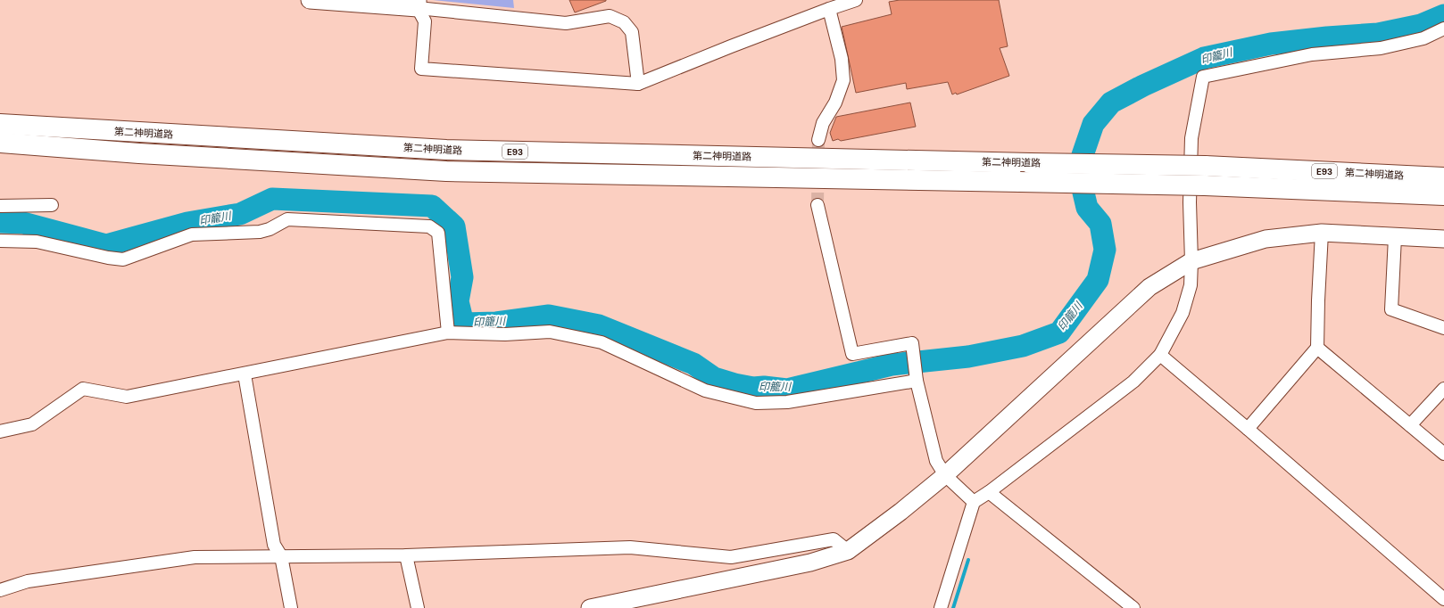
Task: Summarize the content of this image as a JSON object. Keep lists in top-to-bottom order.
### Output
{
  "streets": {
    "highway": ["第二神明道路", "E93"]
  },
  "water": ["印籠川"]
}
